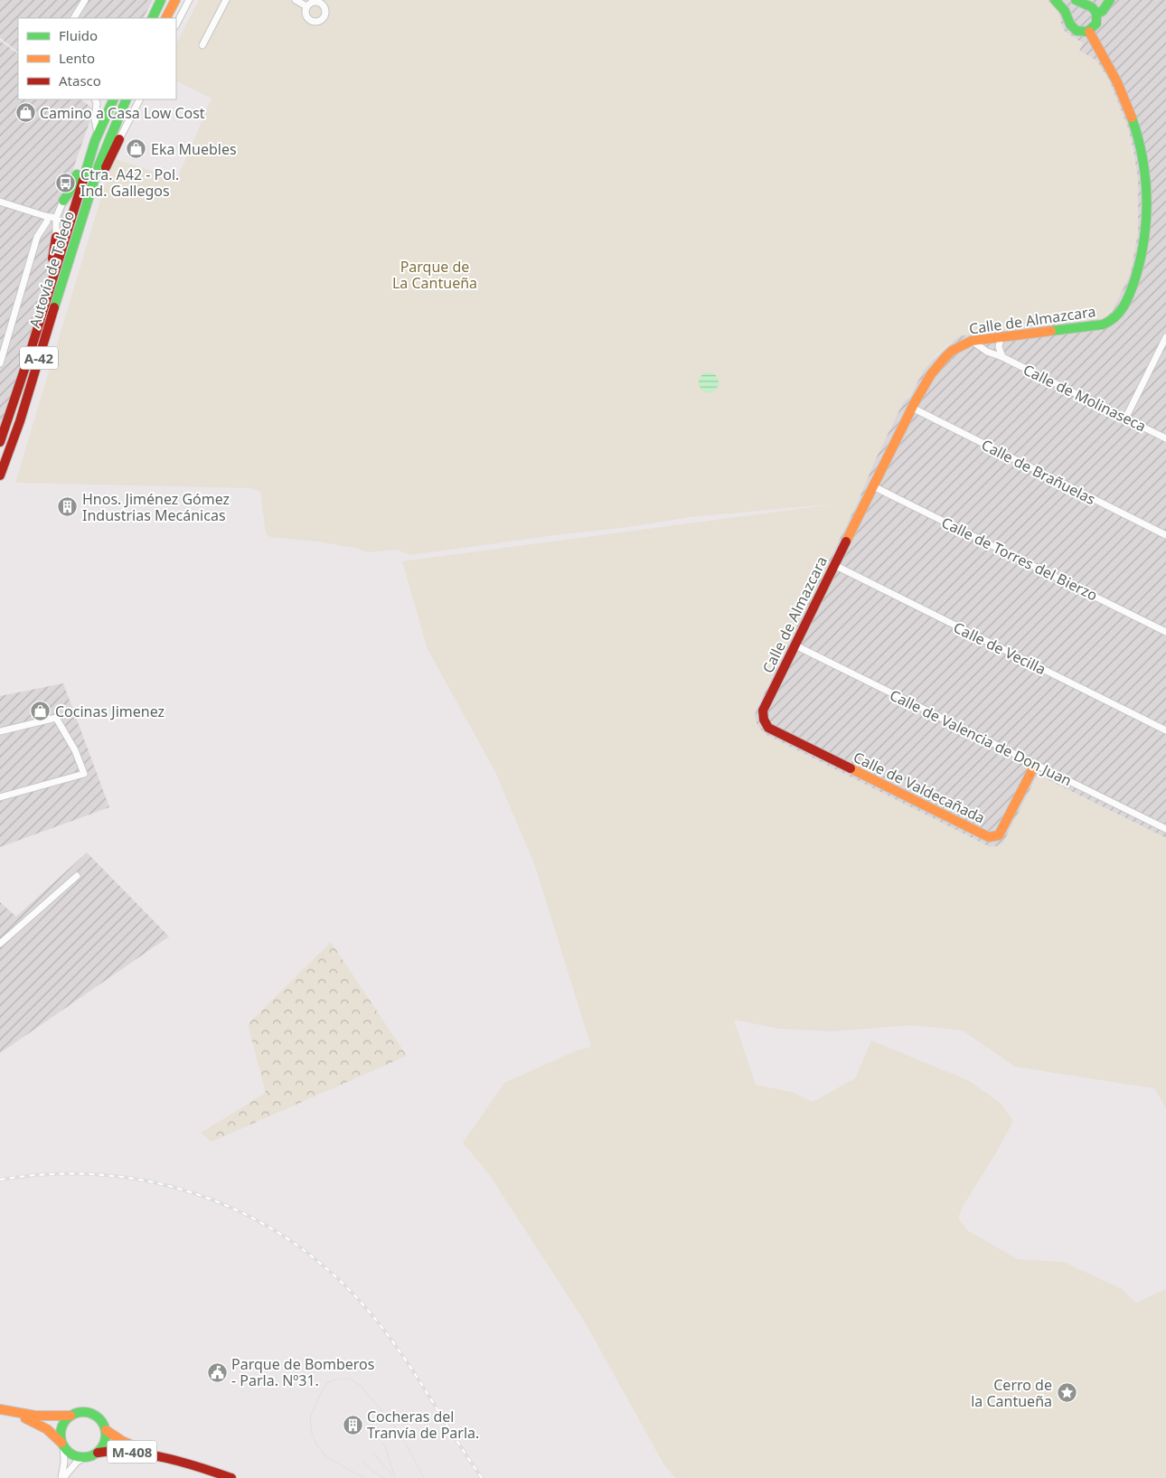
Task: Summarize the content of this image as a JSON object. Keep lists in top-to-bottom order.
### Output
{
  "streets": {
    "main road": [
      "Autovía de Toledo",
      "Calle de Almazcara",
      "A-42",
      "Calle de Valdecañada",
      "M-408"
    ],
    "street": [
      "Calle de Molinaseca",
      "Calle de Brañuelas",
      "Calle de Torres del Bierzo",
      "Calle de Vecilla",
      "Calle de Valencia de Don Juan"
    ]
  },
  "crossings": [
    ["Calle de Almazcara", "Calle de Molinaseca"],
    ["Calle de Almazcara", "Calle de Brañuelas"],
    ["Calle de Almazcara", "Calle de Torres del Bierzo"],
    ["Calle de Almazcara", "Calle de Vecilla"],
    ["Calle de Almazcara", "Calle de Valencia de Don Juan"],
    ["Calle de Almazcara", "Calle de Valdecañada"],
    ["Calle de Valencia de Don Juan", "Calle de Valdecañada"]
  ],
  "parks": ["Parque de La Cantueña"],
  "places": {
    "shop": ["Camino a Casa Low Cost", "Eka Muebles", "Cocinas Jimenez"],
    "bus stop": ["Ctra. A42 - Pol. Ind. Gallegos"],
    "building": ["Hnos. Jiménez Gómez Industrias Mecánicas", "Cocheras del Tranvía de Parla."],
    "public building": ["Parque de Bomberos - Parla. Nº31."],
    "place": ["Cerro de la Cantueña"]
  },
  "legend": ["Fluido", "Lento", "Atasco"]
}
